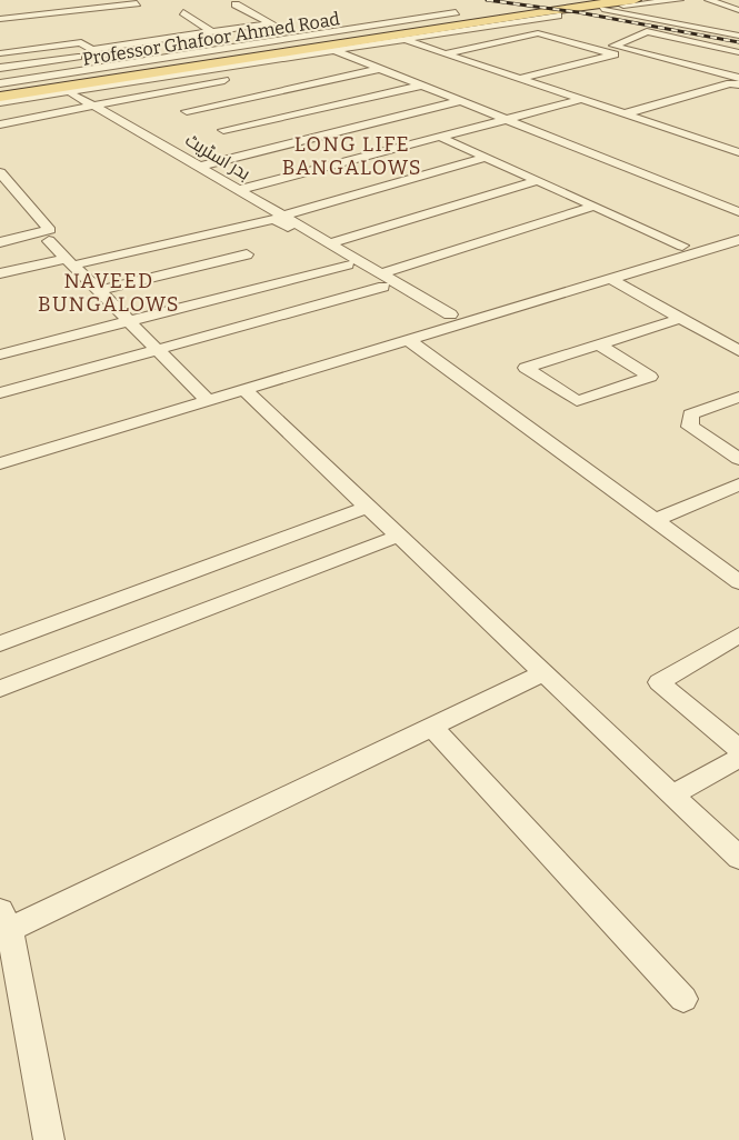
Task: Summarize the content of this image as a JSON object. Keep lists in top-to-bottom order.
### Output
{
  "streets": {
    "main road": ["Professor Ghafoor Ahmed Road"],
    "street": ["بدر اسٹریٹ"]
  },
  "crossings": [
    ["Professor Ghafoor Ahmed Road", "بدر اسٹریٹ"]
  ],
  "districts": ["LONG LIFE BANGALOWS", "NAVEED BUNGALOWS"]
}
